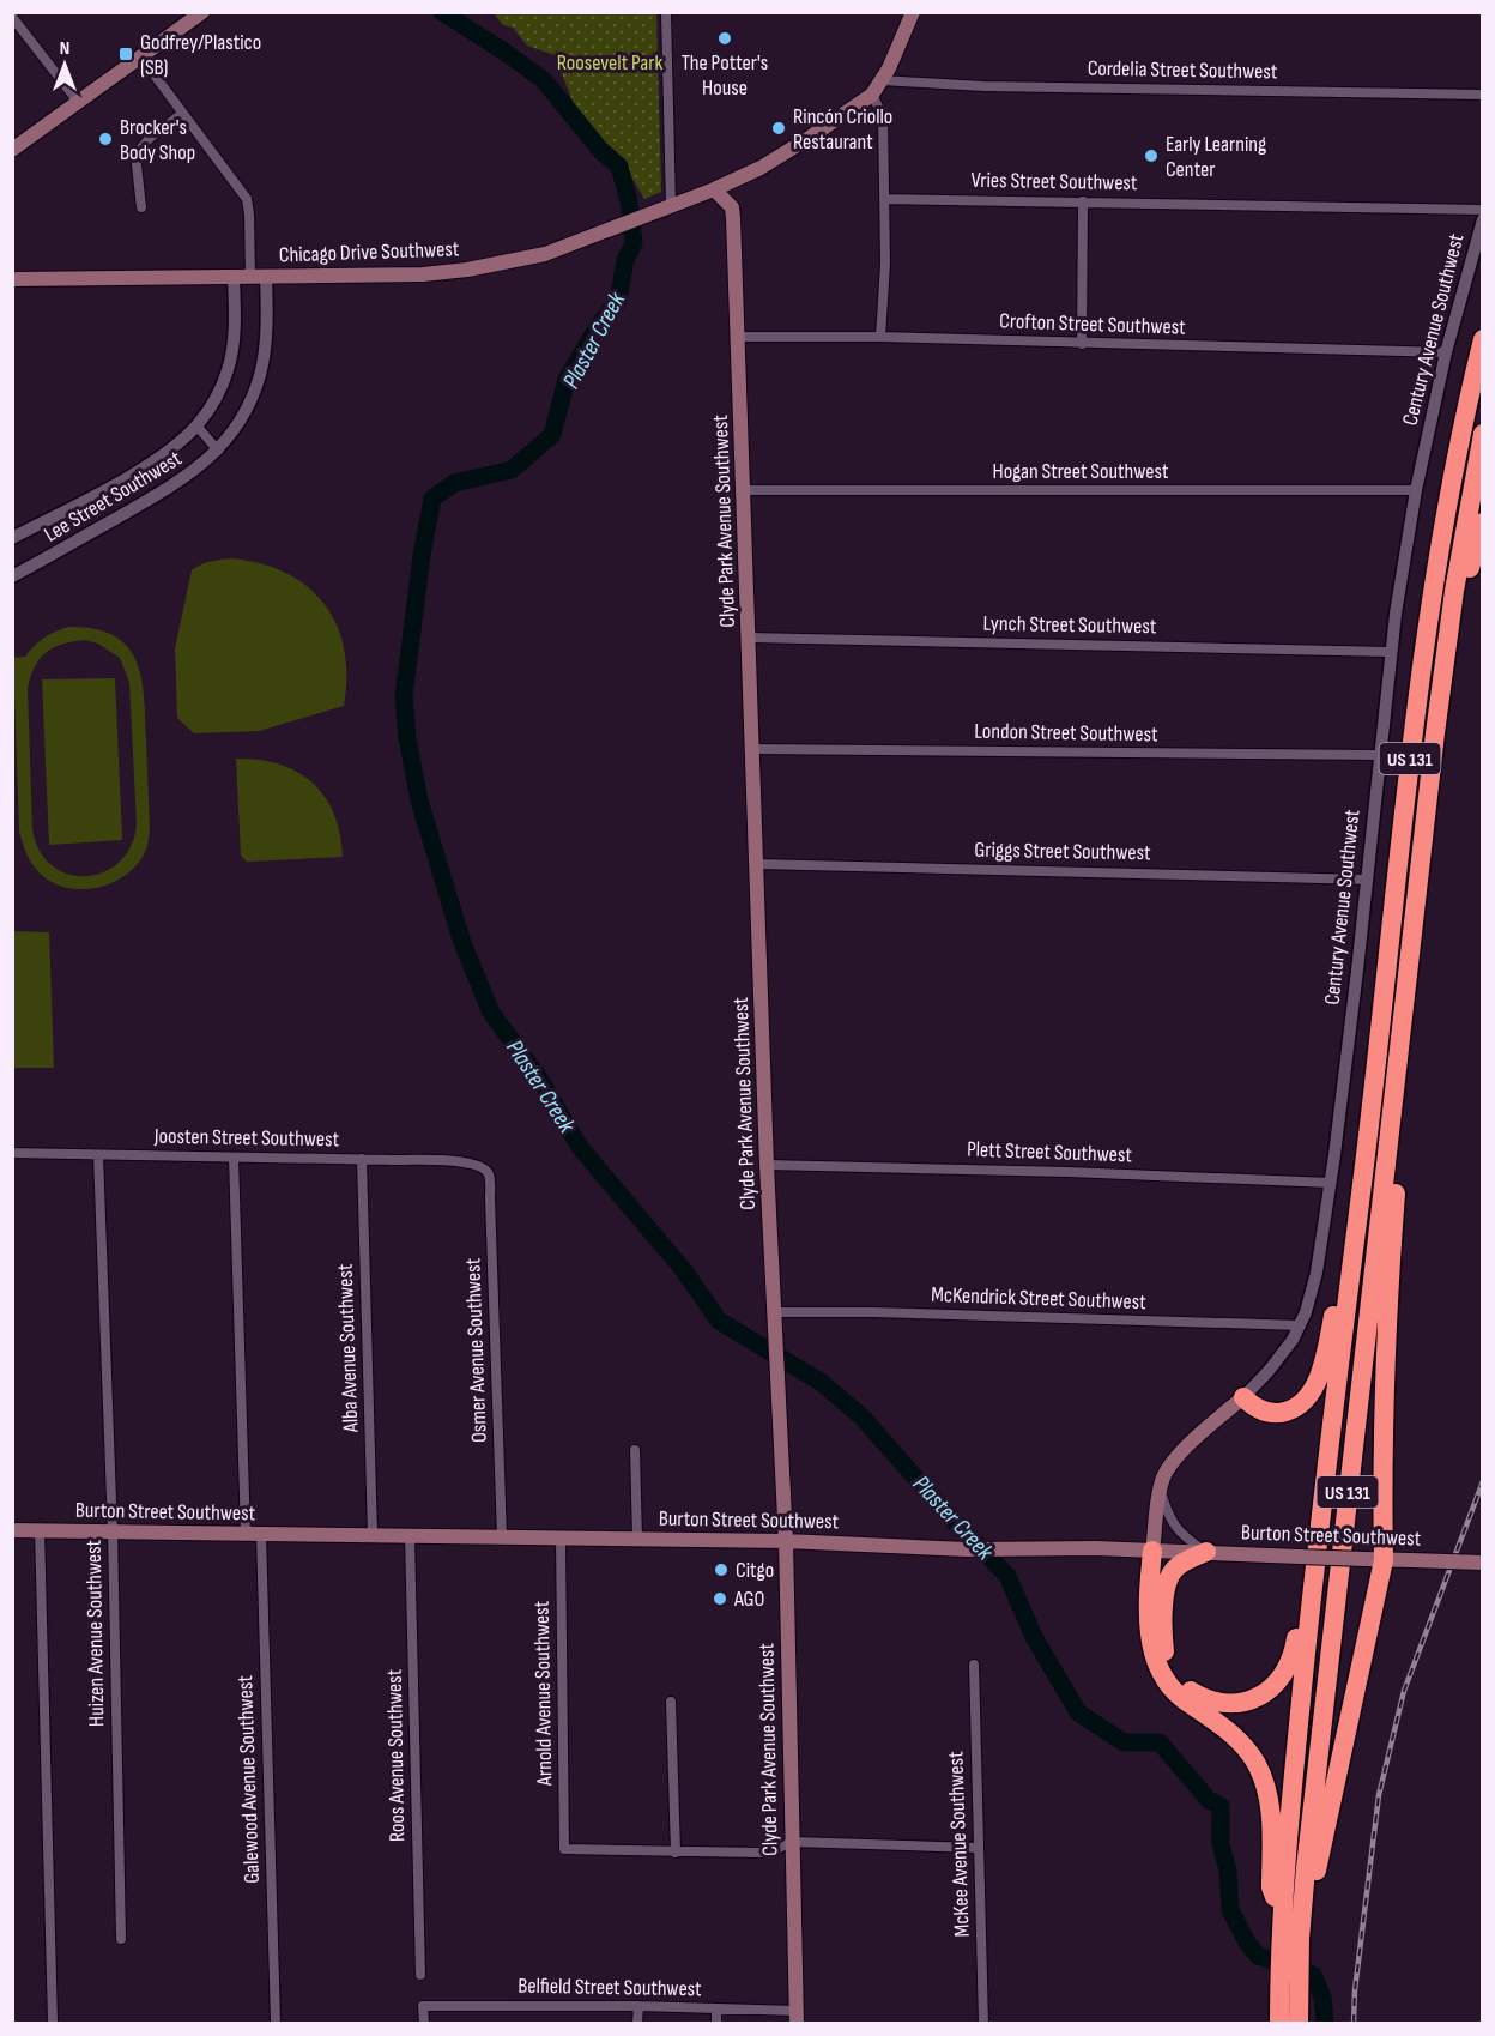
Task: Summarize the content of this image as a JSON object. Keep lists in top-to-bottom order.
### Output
{
  "streets": {
    "highway": ["US 131"],
    "main road": [
      "Chicago Drive Southwest",
      "Century Avenue Southwest",
      "Clyde Park Avenue Southwest",
      "Burton Street Southwest"
    ],
    "street": [
      "Cordelia Street Southwest",
      "Vries Street Southwest",
      "Crofton Street Southwest",
      "Hogan Street Southwest",
      "Lee Street Southwest",
      "Lynch Street Southwest",
      "London Street Southwest",
      "Griggs Street Southwest",
      "Joosten Street Southwest",
      "Plett Street Southwest",
      "McKendrick Street Southwest",
      "Alba Avenue Southwest",
      "Osmer Avenue Southwest",
      "Huizen Avenue Southwest",
      "Arnold Avenue Southwest",
      "Roos Avenue Southwest",
      "Galewood Avenue Southwest",
      "McKee Avenue Southwest",
      "Belfield Street Southwest"
    ]
  },
  "crossings": [
    ["Chicago Drive Southwest", "Lee Street Southwest"],
    ["Chicago Drive Southwest", "Clyde Park Avenue Southwest"],
    ["Crofton Street Southwest", "Century Avenue Southwest"],
    ["Crofton Street Southwest", "Clyde Park Avenue Southwest"],
    ["Century Avenue Southwest", "Hogan Street Southwest"],
    ["Century Avenue Southwest", "Lynch Street Southwest"],
    ["Century Avenue Southwest", "London Street Southwest"],
    ["Century Avenue Southwest", "Griggs Street Southwest"],
    ["Century Avenue Southwest", "Plett Street Southwest"],
    ["Century Avenue Southwest", "McKendrick Street Southwest"],
    ["Century Avenue Southwest", "Burton Street Southwest"],
    ["Hogan Street Southwest", "Clyde Park Avenue Southwest"],
    ["Clyde Park Avenue Southwest", "Lynch Street Southwest"],
    ["Clyde Park Avenue Southwest", "London Street Southwest"],
    ["Clyde Park Avenue Southwest", "Griggs Street Southwest"],
    ["Clyde Park Avenue Southwest", "Plett Street Southwest"],
    ["Clyde Park Avenue Southwest", "McKendrick Street Southwest"],
    ["Clyde Park Avenue Southwest", "Burton Street Southwest"],
    ["Clyde Park Avenue Southwest", "Belfield Street Southwest"],
    ["Joosten Street Southwest", "Alba Avenue Southwest"],
    ["Joosten Street Southwest", "Osmer Avenue Southwest"],
    ["Joosten Street Southwest", "Huizen Avenue Southwest"],
    ["Joosten Street Southwest", "Galewood Avenue Southwest"],
    ["Alba Avenue Southwest", "Burton Street Southwest"],
    ["Osmer Avenue Southwest", "Burton Street Southwest"],
    ["Burton Street Southwest", "Huizen Avenue Southwest"],
    ["Burton Street Southwest", "Arnold Avenue Southwest"],
    ["Burton Street Southwest", "Roos Avenue Southwest"],
    ["Burton Street Southwest", "Galewood Avenue Southwest"]
  ],
  "water": ["Plaster Creek"],
  "parks": ["Roosevelt Park"],
  "places": {
    "other": [
      "The Potter's House",
      "Rincón Criollo Restaurant",
      "Brocker's Body Shop",
      "Early Learning Center",
      "Citgo",
      "AGO"
    ],
    "transit": ["Godfrey/Plastico (SB)"]
  },
  "north": "top"
}
